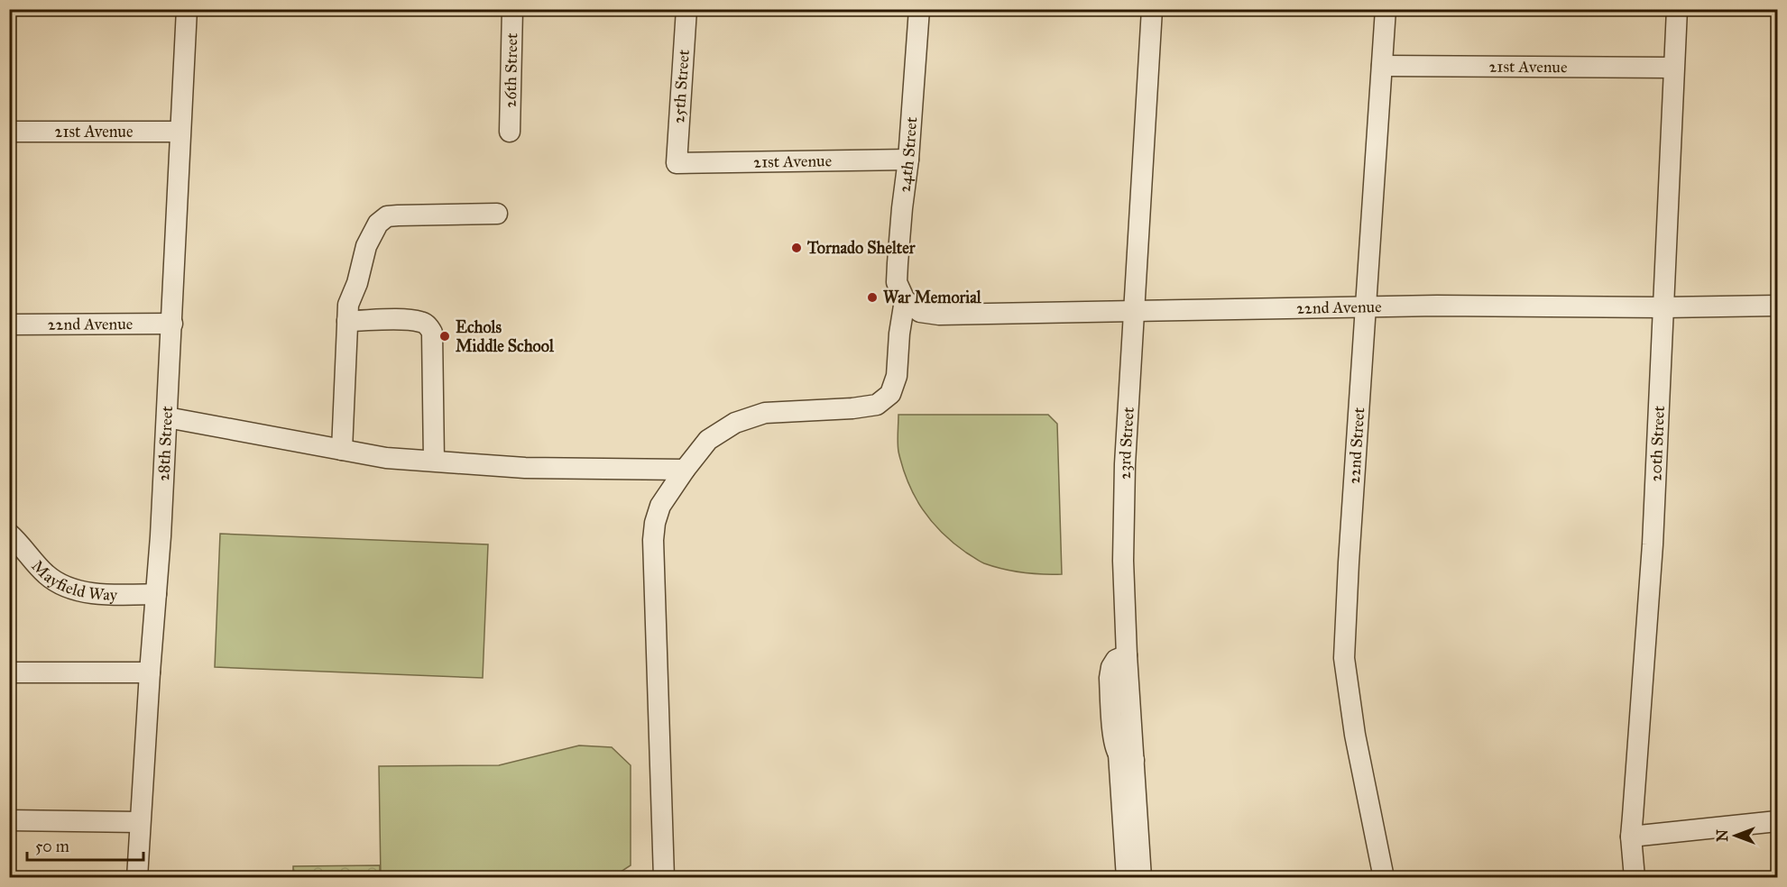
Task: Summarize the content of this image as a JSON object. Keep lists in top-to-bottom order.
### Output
{
  "streets": {
    "street": [
      "21st Avenue",
      "26th Street",
      "25th Street",
      "24th Street",
      "22nd Avenue",
      "28th Street",
      "23rd Street",
      "20th Street",
      "22nd Street",
      "Mayfield Way"
    ]
  },
  "crossings": [
    ["21st Avenue", "25th Street"],
    ["21st Avenue", "24th Street"],
    ["21st Avenue", "28th Street"],
    ["21st Avenue", "20th Street"],
    ["21st Avenue", "22nd Street"],
    ["24th Street", "22nd Avenue"],
    ["22nd Avenue", "28th Street"],
    ["22nd Avenue", "23rd Street"],
    ["22nd Avenue", "20th Street"],
    ["22nd Avenue", "22nd Street"],
    ["28th Street", "Mayfield Way"]
  ],
  "places": ["Tornado Shelter", "War Memorial", "Echols Middle School"],
  "scale_bar": "50 m",
  "north": "left"
}
